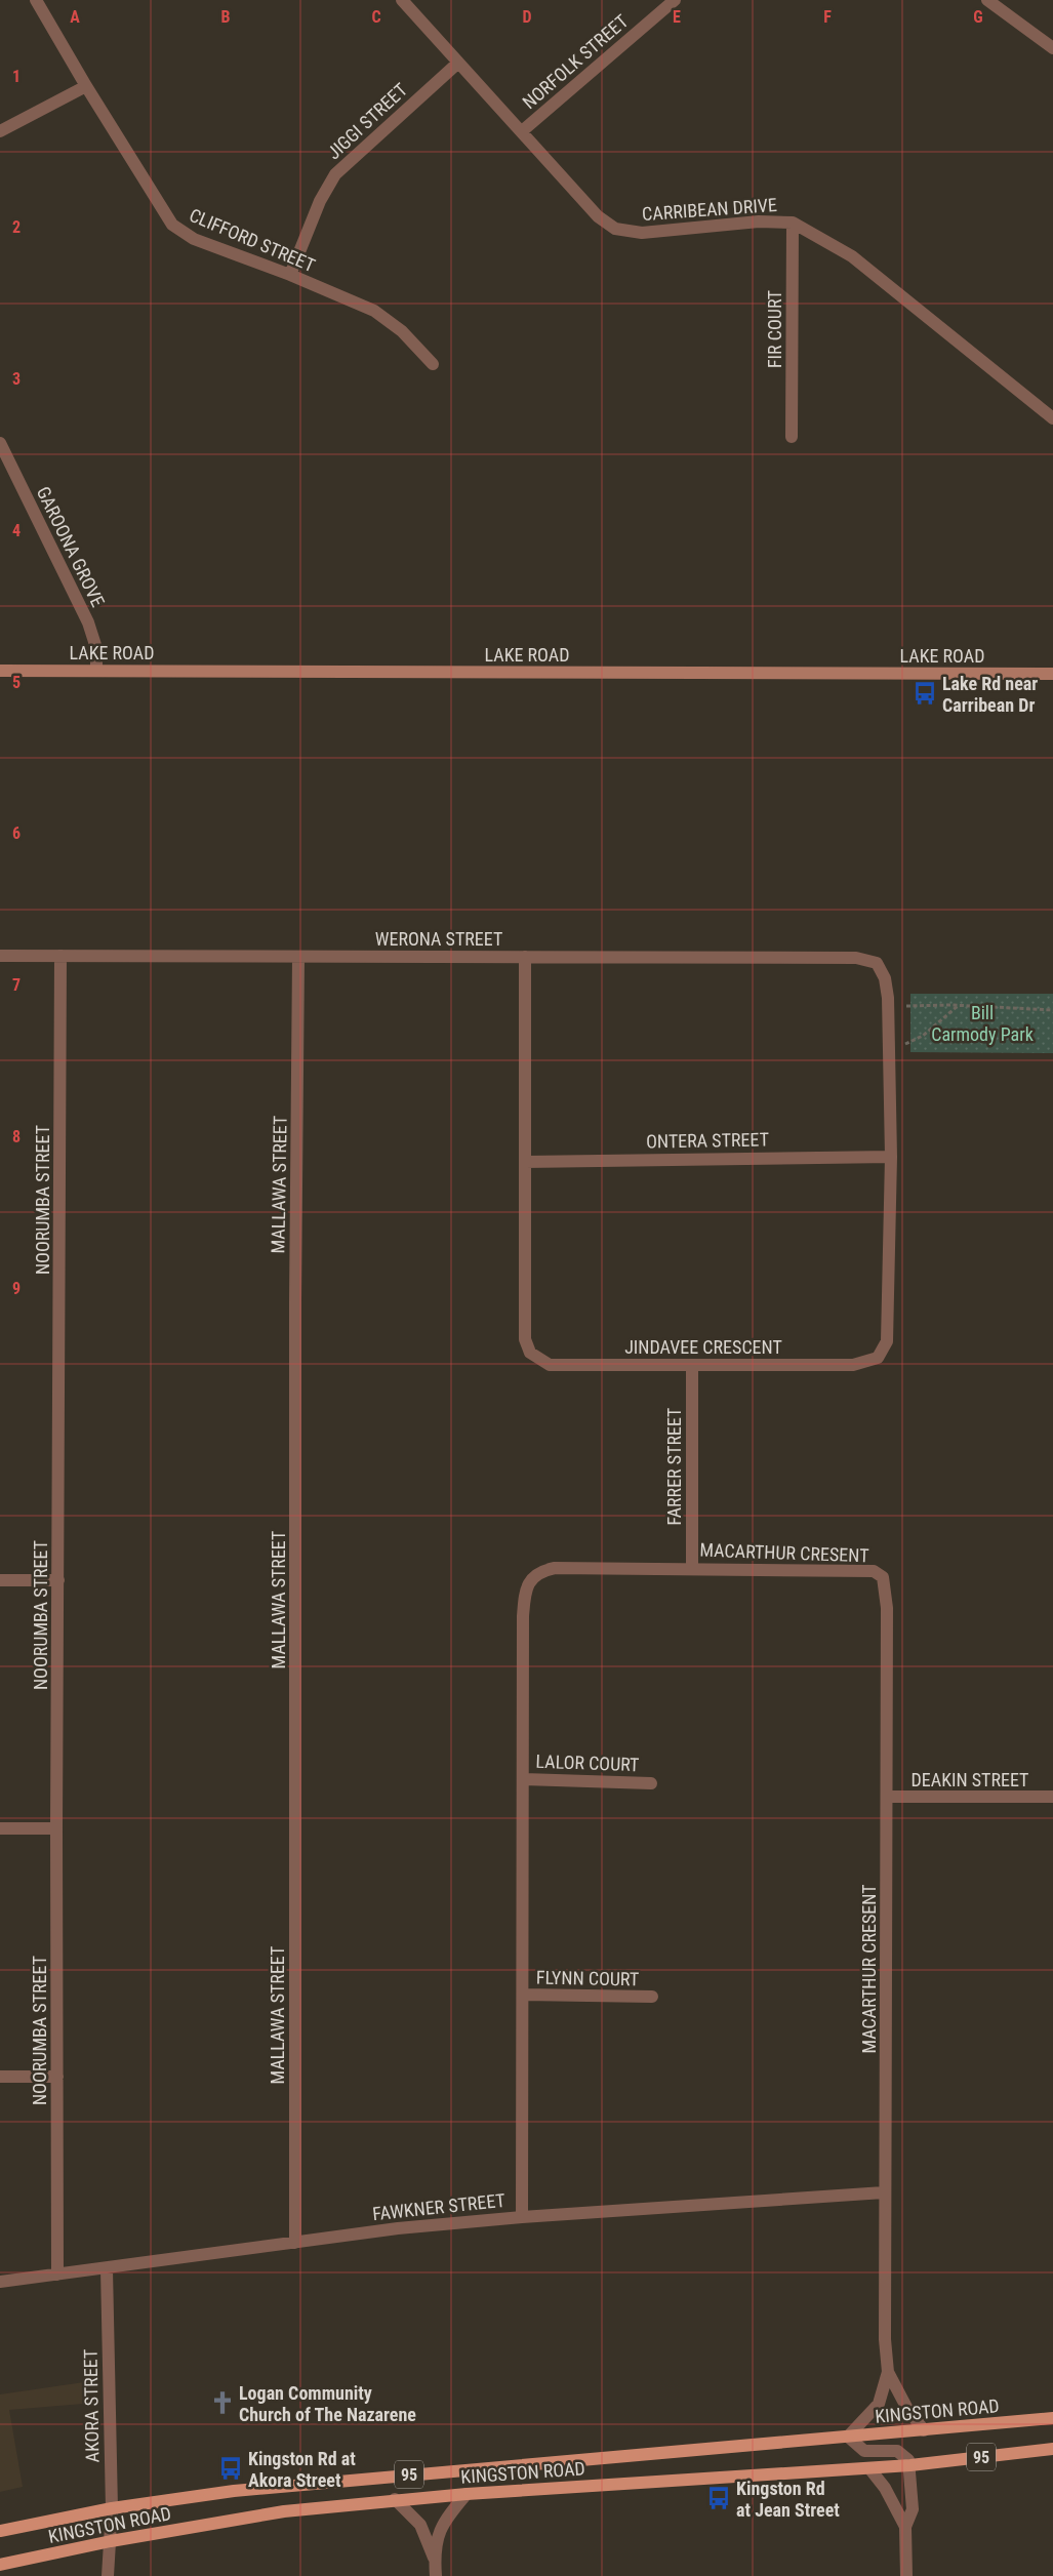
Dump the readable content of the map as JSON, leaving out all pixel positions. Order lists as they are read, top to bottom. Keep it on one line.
{"streets":{"main road":["KINGSTON ROAD","95"],"street":["NORFOLK STREET","JIGGI STREET","CARRIBEAN DRIVE","CLIFFORD STREET","FIR COURT","GAROONA GROVE","LAKE ROAD","WERONA STREET","ONTERA STREET","MALLAWA STREET","NOORUMBA STREET","JINDAVEE CRESCENT","FARRER STREET","MACARTHUR CRESENT","LALOR COURT","DEAKIN STREET","FLYNN COURT","FAWKNER STREET","AKORA STREET"]},"crossings":[["NORFOLK STREET","CARRIBEAN DRIVE"],["JIGGI STREET","CARRIBEAN DRIVE"],["JIGGI STREET","CLIFFORD STREET"],["CARRIBEAN DRIVE","FIR COURT"],["GAROONA GROVE","LAKE ROAD"],["WERONA STREET","MALLAWA STREET"],["WERONA STREET","NOORUMBA STREET"],["WERONA STREET","JINDAVEE CRESCENT"],["ONTERA STREET","JINDAVEE CRESCENT"],["MALLAWA STREET","FAWKNER STREET"],["NOORUMBA STREET","FAWKNER STREET"],["JINDAVEE CRESCENT","FARRER STREET"],["FARRER STREET","MACARTHUR CRESENT"],["MACARTHUR CRESENT","LALOR COURT"],["MACARTHUR CRESENT","DEAKIN STREET"],["MACARTHUR CRESENT","FLYNN COURT"],["MACARTHUR CRESENT","FAWKNER STREET"],["MACARTHUR CRESENT","KINGSTON ROAD"],["FAWKNER STREET","AKORA STREET"],["AKORA STREET","KINGSTON ROAD"]],"parks":["Bill Carmody Park"],"places":{"bus stop":["Lake Rd near Carribean Dr","Kingston Rd at Akora Street","Kingston Rd at Jean Street"],"church":["Logan Community Church of The Nazarene"]},"grid":{"columns":["A","B","C","D","E","F","G"],"rows":["1","2","3","4","5","6","7","8","9"]}}
